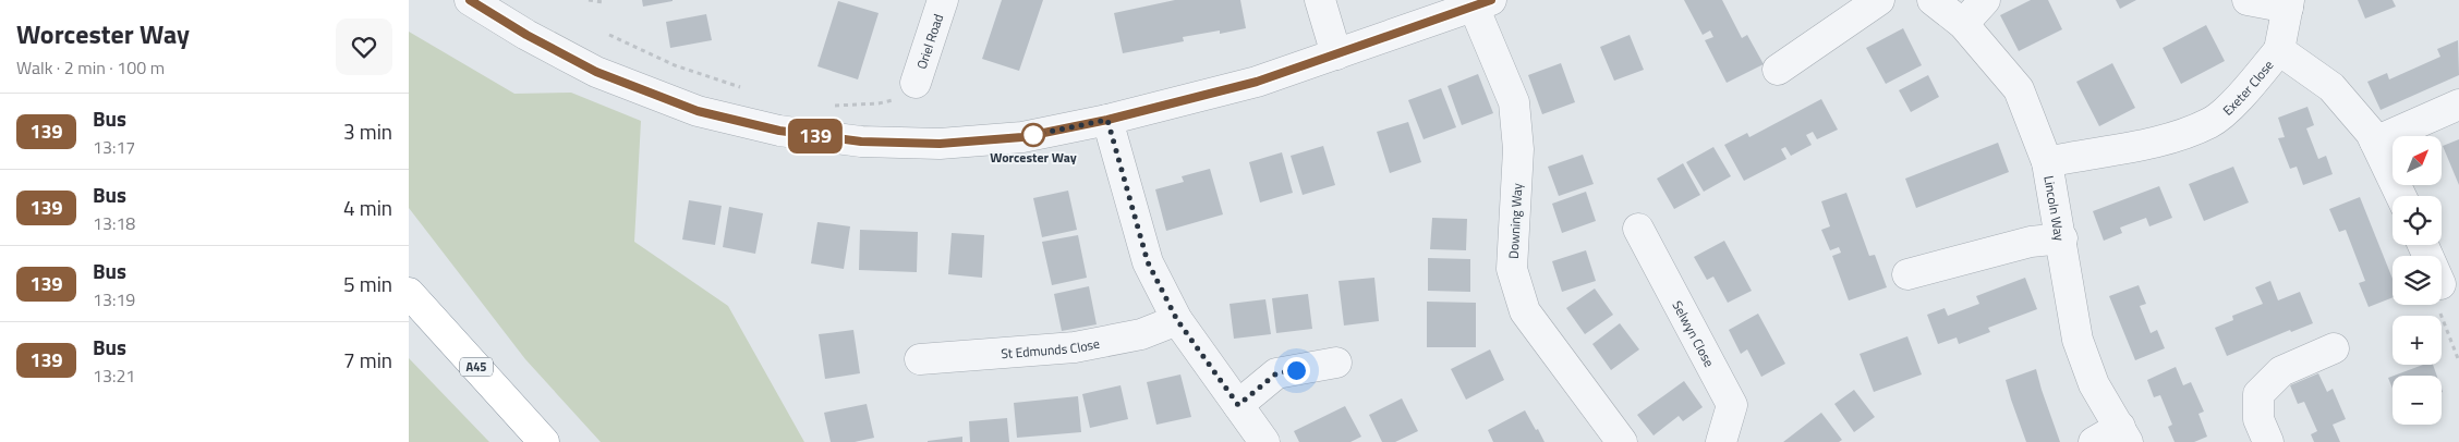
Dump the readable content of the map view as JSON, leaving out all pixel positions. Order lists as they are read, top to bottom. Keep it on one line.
{"streets":{"highway":["A45"],"street":["Oriel Road","Exeter Close","Lincoln Way","Downing Way","Selwyn Close","St Edmunds Close"]},"crossings":[["Exeter Close","Lincoln Way"]],"places":["Worcester Way"],"lines":["bus line 139"],"north":"top right","page":{"heading":["Worcester Way","Walk · 2 min · 100 m"],"on_map":"139","list":[{"mark":"139","name":"Bus","note":"13:17","value":"3 min"},{"mark":"139","name":"Bus","note":"13:18","value":"4 min"},{"mark":"139","name":"Bus","note":"13:19","value":"5 min"},{"mark":"139","name":"Bus","note":"13:21","value":"7 min"}],"map_buttons":["+","−"]}}
